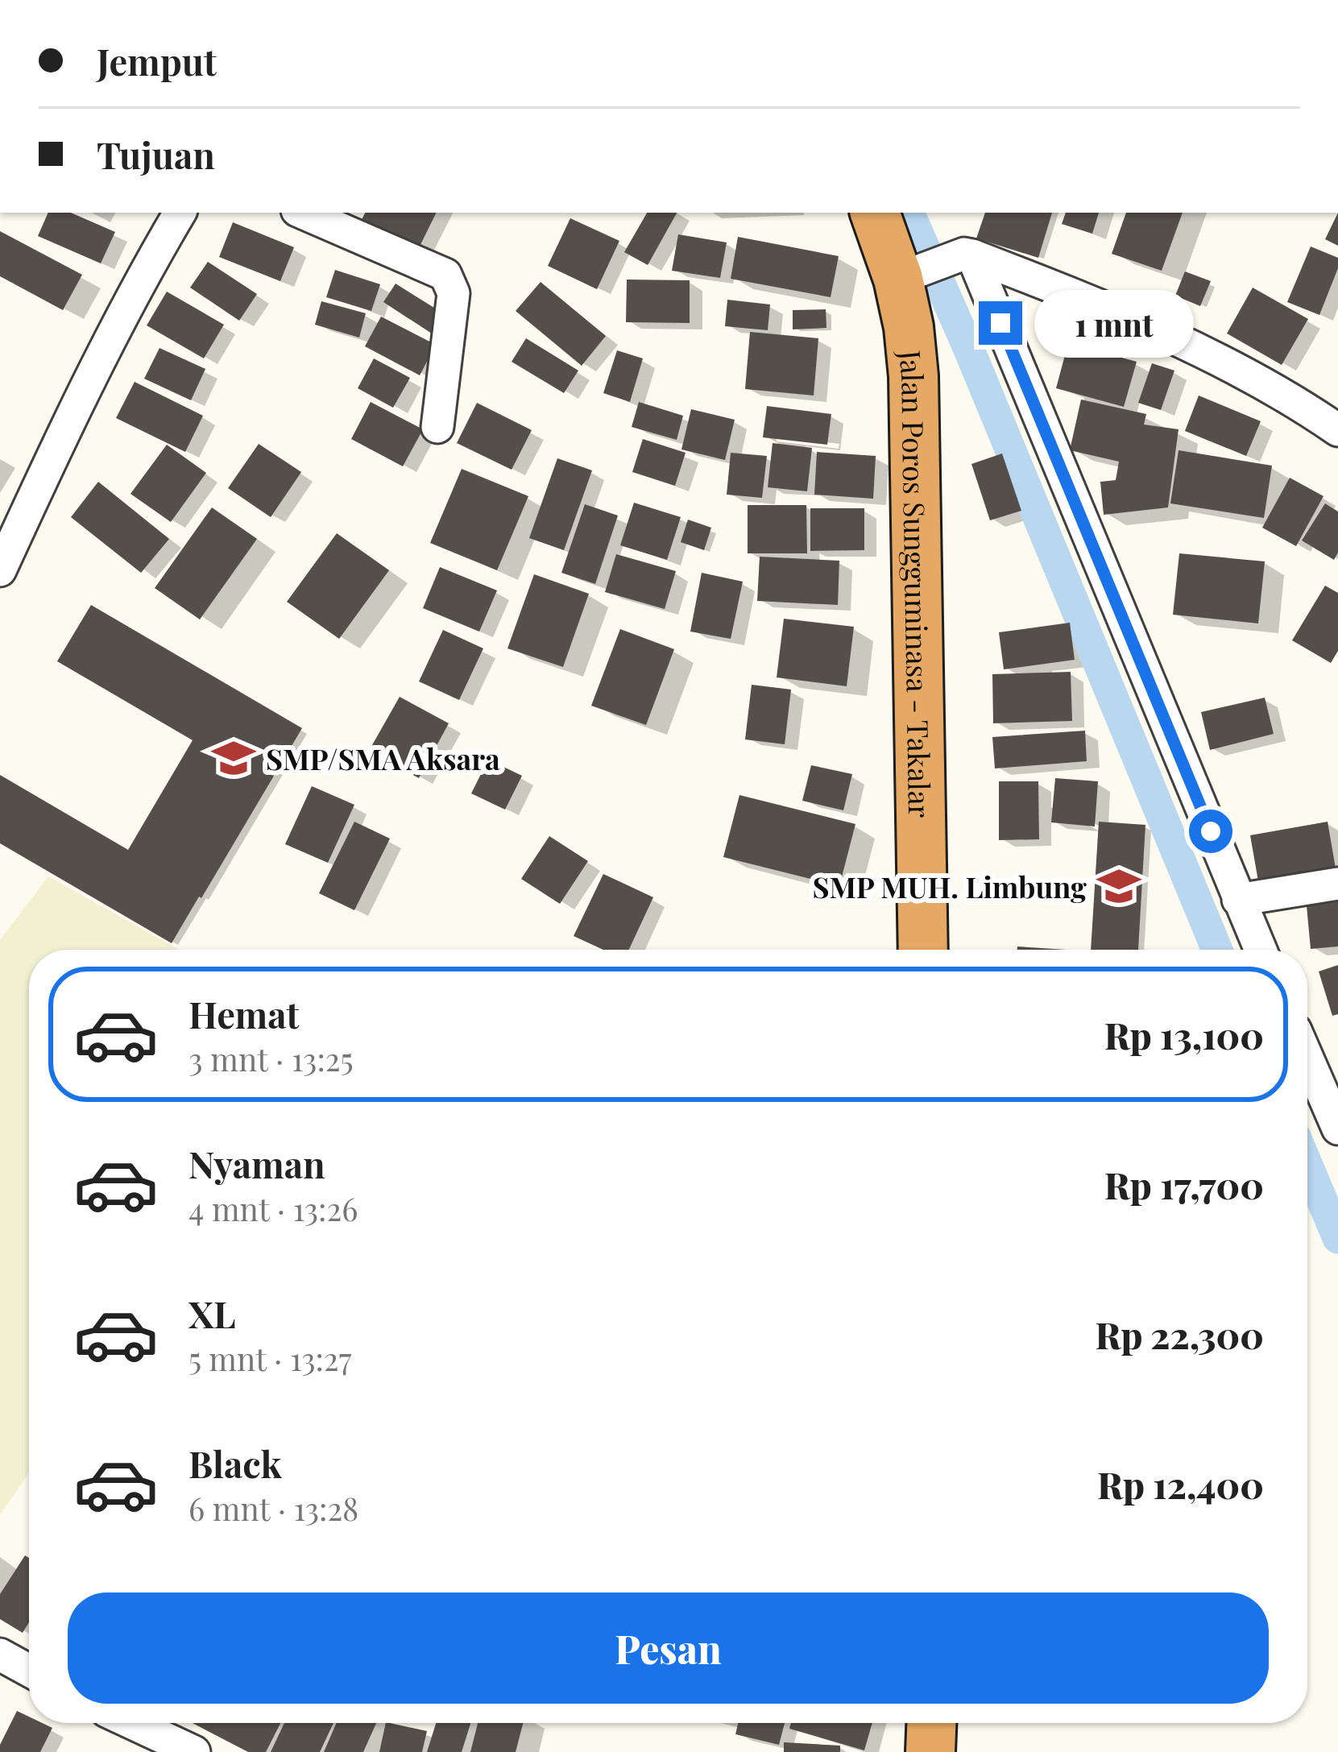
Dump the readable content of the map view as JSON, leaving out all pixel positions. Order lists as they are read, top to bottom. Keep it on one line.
{"streets":{"highway":["Jalan Poros Sungguminasa - Takalar"]},"places":{"school or university":["SMP/SMA Aksara","SMP MUH. Limbung"]},"page":{"banner":["Jemput","Tujuan"],"bubble":"1 mnt","list":[{"name":"Hemat","note":"3 mnt · 13:25","value":"Rp 13,100"},{"name":"Nyaman","note":"4 mnt · 13:26","value":"Rp 17,700"},{"name":"XL","note":"5 mnt · 13:27","value":"Rp 22,300"},{"name":"Black","note":"6 mnt · 13:28","value":"Rp 12,400"}],"buttons":"Pesan"}}
